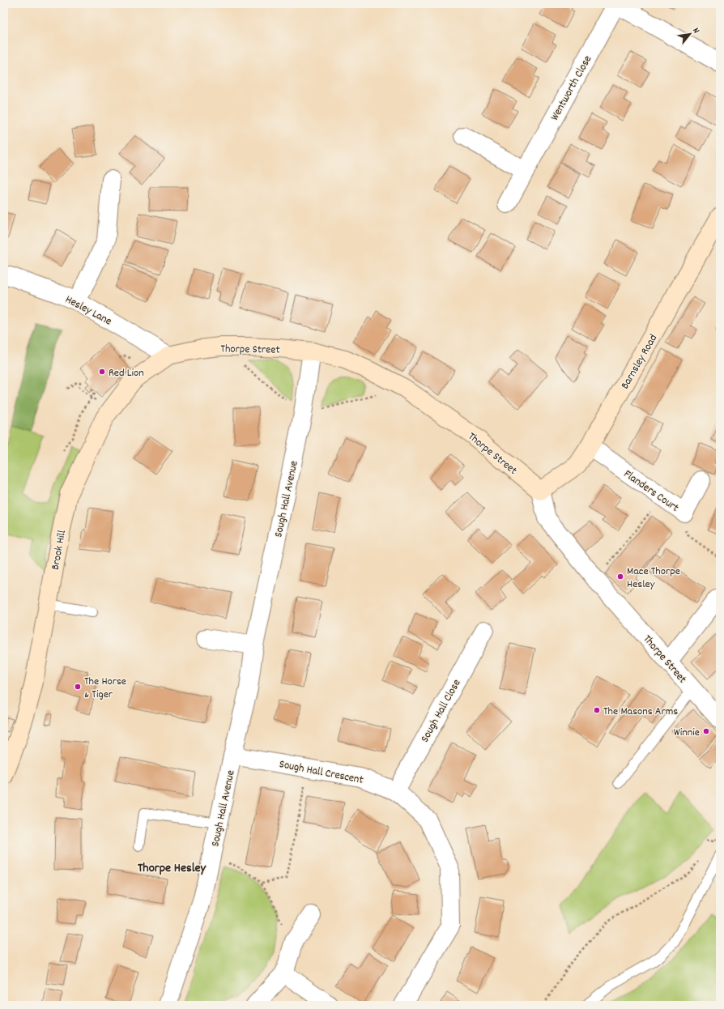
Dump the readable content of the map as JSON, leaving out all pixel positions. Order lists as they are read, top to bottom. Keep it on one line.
{"streets":{"main road":["Thorpe Street","Barnsley Road","Brook Hill"],"street":["Wentworth Close","Hesley Lane","Flanders Court","Sough Hall Avenue","Sough Hall Close","Sough Hall Crescent"]},"crossings":[["Hesley Lane","Thorpe Street"],["Hesley Lane","Brook Hill"],["Thorpe Street","Barnsley Road"],["Thorpe Street","Sough Hall Avenue"],["Thorpe Street","Brook Hill"],["Barnsley Road","Flanders Court"],["Sough Hall Avenue","Sough Hall Crescent"],["Sough Hall Close","Sough Hall Crescent"]],"districts":["Thorpe Hesley"],"places":["Red Lion","Mace Thorpe Hesley","The Horse & Tiger","The Masons Arms","Winnie"],"north":"top right"}
